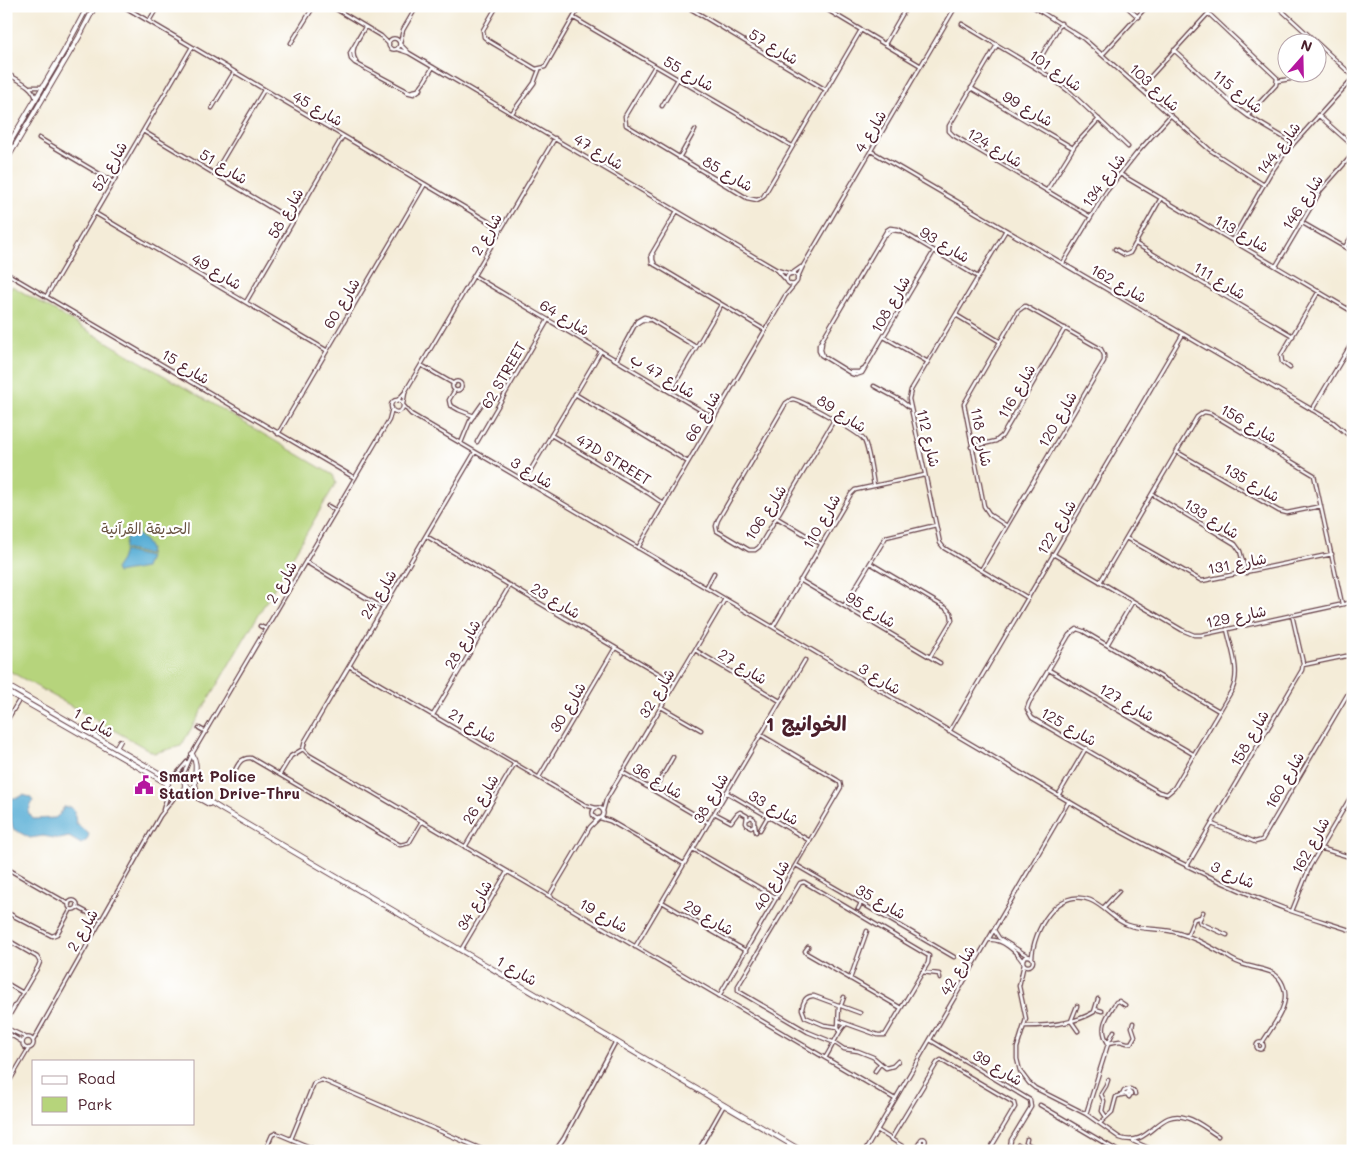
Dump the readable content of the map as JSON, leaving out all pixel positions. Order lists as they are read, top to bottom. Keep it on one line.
{"streets":{"street":["شارع 57","شارع 101","شارع 55","شارع 103","شارع 115","شارع 45","شارع 99","شارع 4","شارع 124","شارع 144","شارع 47","شارع 52","شارع 51","شارع 85","شارع 134","شارع 146","شارع 58","شارع 113","شارع 2","شارع 93","شارع 49","شارع 111","شارع 162","شارع 60","شارع 108","شارع 64","شارع 15","62 STREET","شارع 47 ب","شارع 116","شارع 89","شارع 66","شارع 120","شارع 156","شارع 118","شارع 112","47D STREET","شارع 3","شارع 135","شارع 106","شارع 133","شارع 110","شارع 122","شارع 131","شارع 24","شارع 23","شارع 95","شارع 129","شارع 28","شارع 27","شارع 32","شارع 127","شارع 30","شارع 1","شارع 21","شارع 125","شارع 158","شارع 36","شارع 160","شارع 38","شارع 26","شارع 33","شارع 40","شارع 35","شارع 34","شارع 19","شارع 29","شارع 42","شارع 39"]},"crossings":[["شارع 57","شارع 85"],["شارع 101","شارع 124"],["شارع 55","شارع 85"],["شارع 103","شارع 144"],["شارع 103","شارع 134"],["شارع 115","شارع 144"],["شارع 45","شارع 52"],["شارع 45","شارع 58"],["شارع 45","شارع 2"],["شارع 45","شارع 60"],["شارع 99","شارع 124"],["شارع 4","شارع 47"],["شارع 4","شارع 162"],["شارع 4","شارع 66"],["شارع 124","شارع 134"],["شارع 144","شارع 113"],["شارع 47","شارع 2"],["شارع 47","شارع 66"],["شارع 52","شارع 51"],["شارع 52","شارع 49"],["شارع 52","شارع 15"],["شارع 51","شارع 58"],["شارع 134","شارع 113"],["شارع 134","شارع 162"],["شارع 146","شارع 113"],["شارع 58","شارع 49"],["شارع 2","شارع 64"],["شارع 2","شارع 15"],["شارع 2","شارع 3"],["شارع 2","شارع 1"],["شارع 93","شارع 108"],["شارع 93","شارع 112"],["شارع 49","شارع 60"],["شارع 162","شارع 112"],["شارع 162","شارع 3"],["شارع 162","شارع 122"],["شارع 60","شارع 15"],["شارع 64","62 STREET"],["شارع 64","شارع 47 ب"],["شارع 64","47D STREET"],["شارع 64","شارع 3"],["شارع 47 ب","شارع 66"],["شارع 116","شارع 120"],["شارع 116","شارع 118"],["شارع 89","شارع 106"],["شارع 89","شارع 110"],["شارع 66","47D STREET"],["شارع 66","شارع 3"],["شارع 120","شارع 118"],["شارع 120","شارع 112"],["شارع 156","شارع 135"],["شارع 156","شارع 133"],["شارع 156","شارع 131"],["شارع 156","شارع 129"],["شارع 112","شارع 110"],["شارع 112","شارع 122"],["شارع 3","شارع 110"],["شارع 3","شارع 122"],["شارع 3","شارع 24"],["شارع 3","شارع 32"],["شارع 3","شارع 158"],["شارع 3","شارع 42"],["شارع 133","شارع 131"],["شارع 110","شارع 95"],["شارع 122","شارع 129"],["شارع 24","شارع 23"],["شارع 24","شارع 21"],["شارع 24","شارع 19"],["شارع 23","شارع 28"],["شارع 23","شارع 32"],["شارع 23","شارع 30"],["شارع 129","شارع 125"],["شارع 28","شارع 21"],["شارع 27","شارع 32"],["شارع 27","شارع 38"],["شارع 32","شارع 21"],["شارع 32","شارع 36"],["شارع 127","شارع 125"],["شارع 30","شارع 21"],["شارع 1","شارع 34"],["شارع 21","شارع 26"],["شارع 158","شارع 160"],["شارع 36","شارع 38"],["شارع 38","شارع 33"],["شارع 38","شارع 40"],["شارع 38","شارع 19"],["شارع 38","شارع 29"],["شارع 26","شارع 19"],["شارع 33","شارع 40"],["شارع 40","شارع 35"],["شارع 40","شارع 19"],["شارع 40","شارع 29"],["شارع 34","شارع 19"],["شارع 19","شارع 42"],["شارع 42","شارع 39"]],"districts":["الخوانيج 1"],"parks":["الحديقة القرآنية"],"places":{"public building":["Smart Police Station Drive-Thru"]},"legend":["Road","Park"],"north":"top"}
